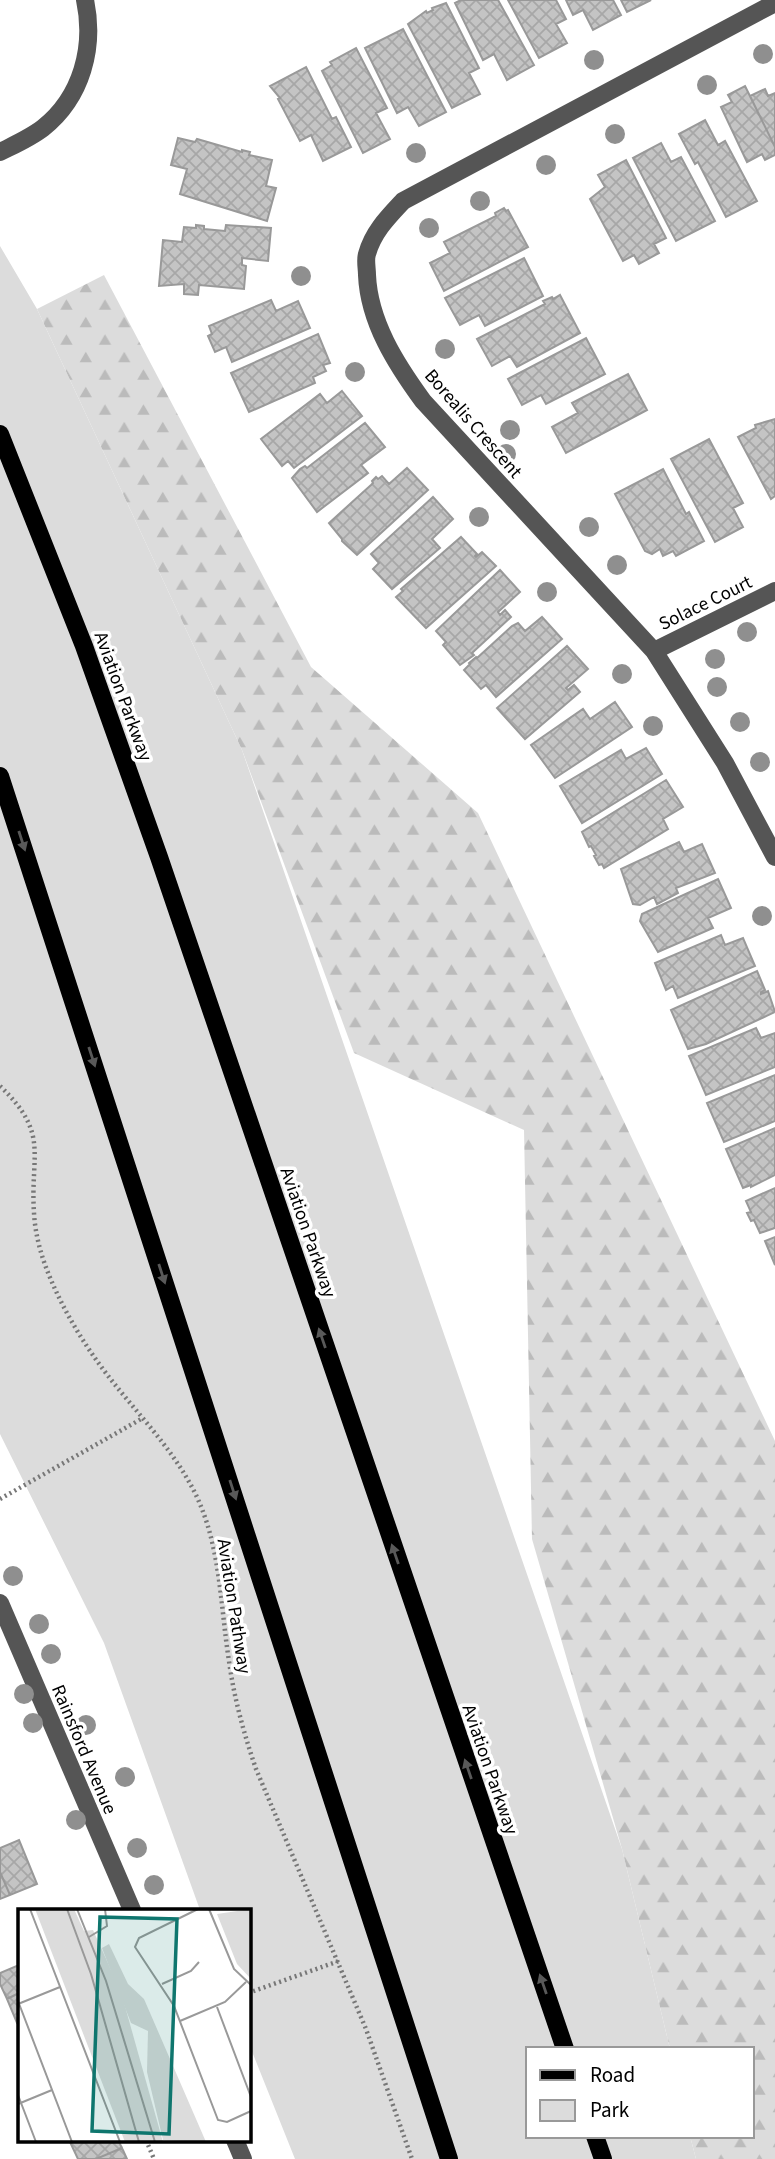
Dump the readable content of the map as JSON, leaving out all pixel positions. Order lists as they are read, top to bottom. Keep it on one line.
{"streets":{"main road":["Aviation Parkway"],"street":["Borealis Crescent","Solace Court","Rainsford Avenue"],"path":["Aviation Pathway"]},"crossings":[["Borealis Crescent","Solace Court"]],"legend":["Road","Park"]}
